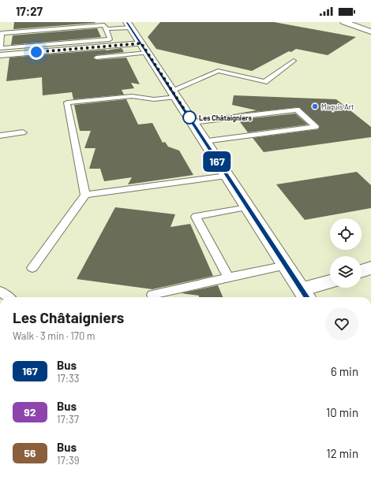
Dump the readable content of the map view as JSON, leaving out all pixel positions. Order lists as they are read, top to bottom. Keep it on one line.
{"places":["Maquis Art","Les Châtaigniers"],"lines":["bus line 167"],"page":{"status":"17:27","on_map":"167","heading":["Les Châtaigniers","Walk · 3 min · 170 m"],"list":[{"mark":"167","name":"Bus","note":"17:33","value":"6 min"},{"mark":"92","name":"Bus","note":"17:37","value":"10 min"},{"mark":"56","name":"Bus","note":"17:39","value":"12 min"}]}}
